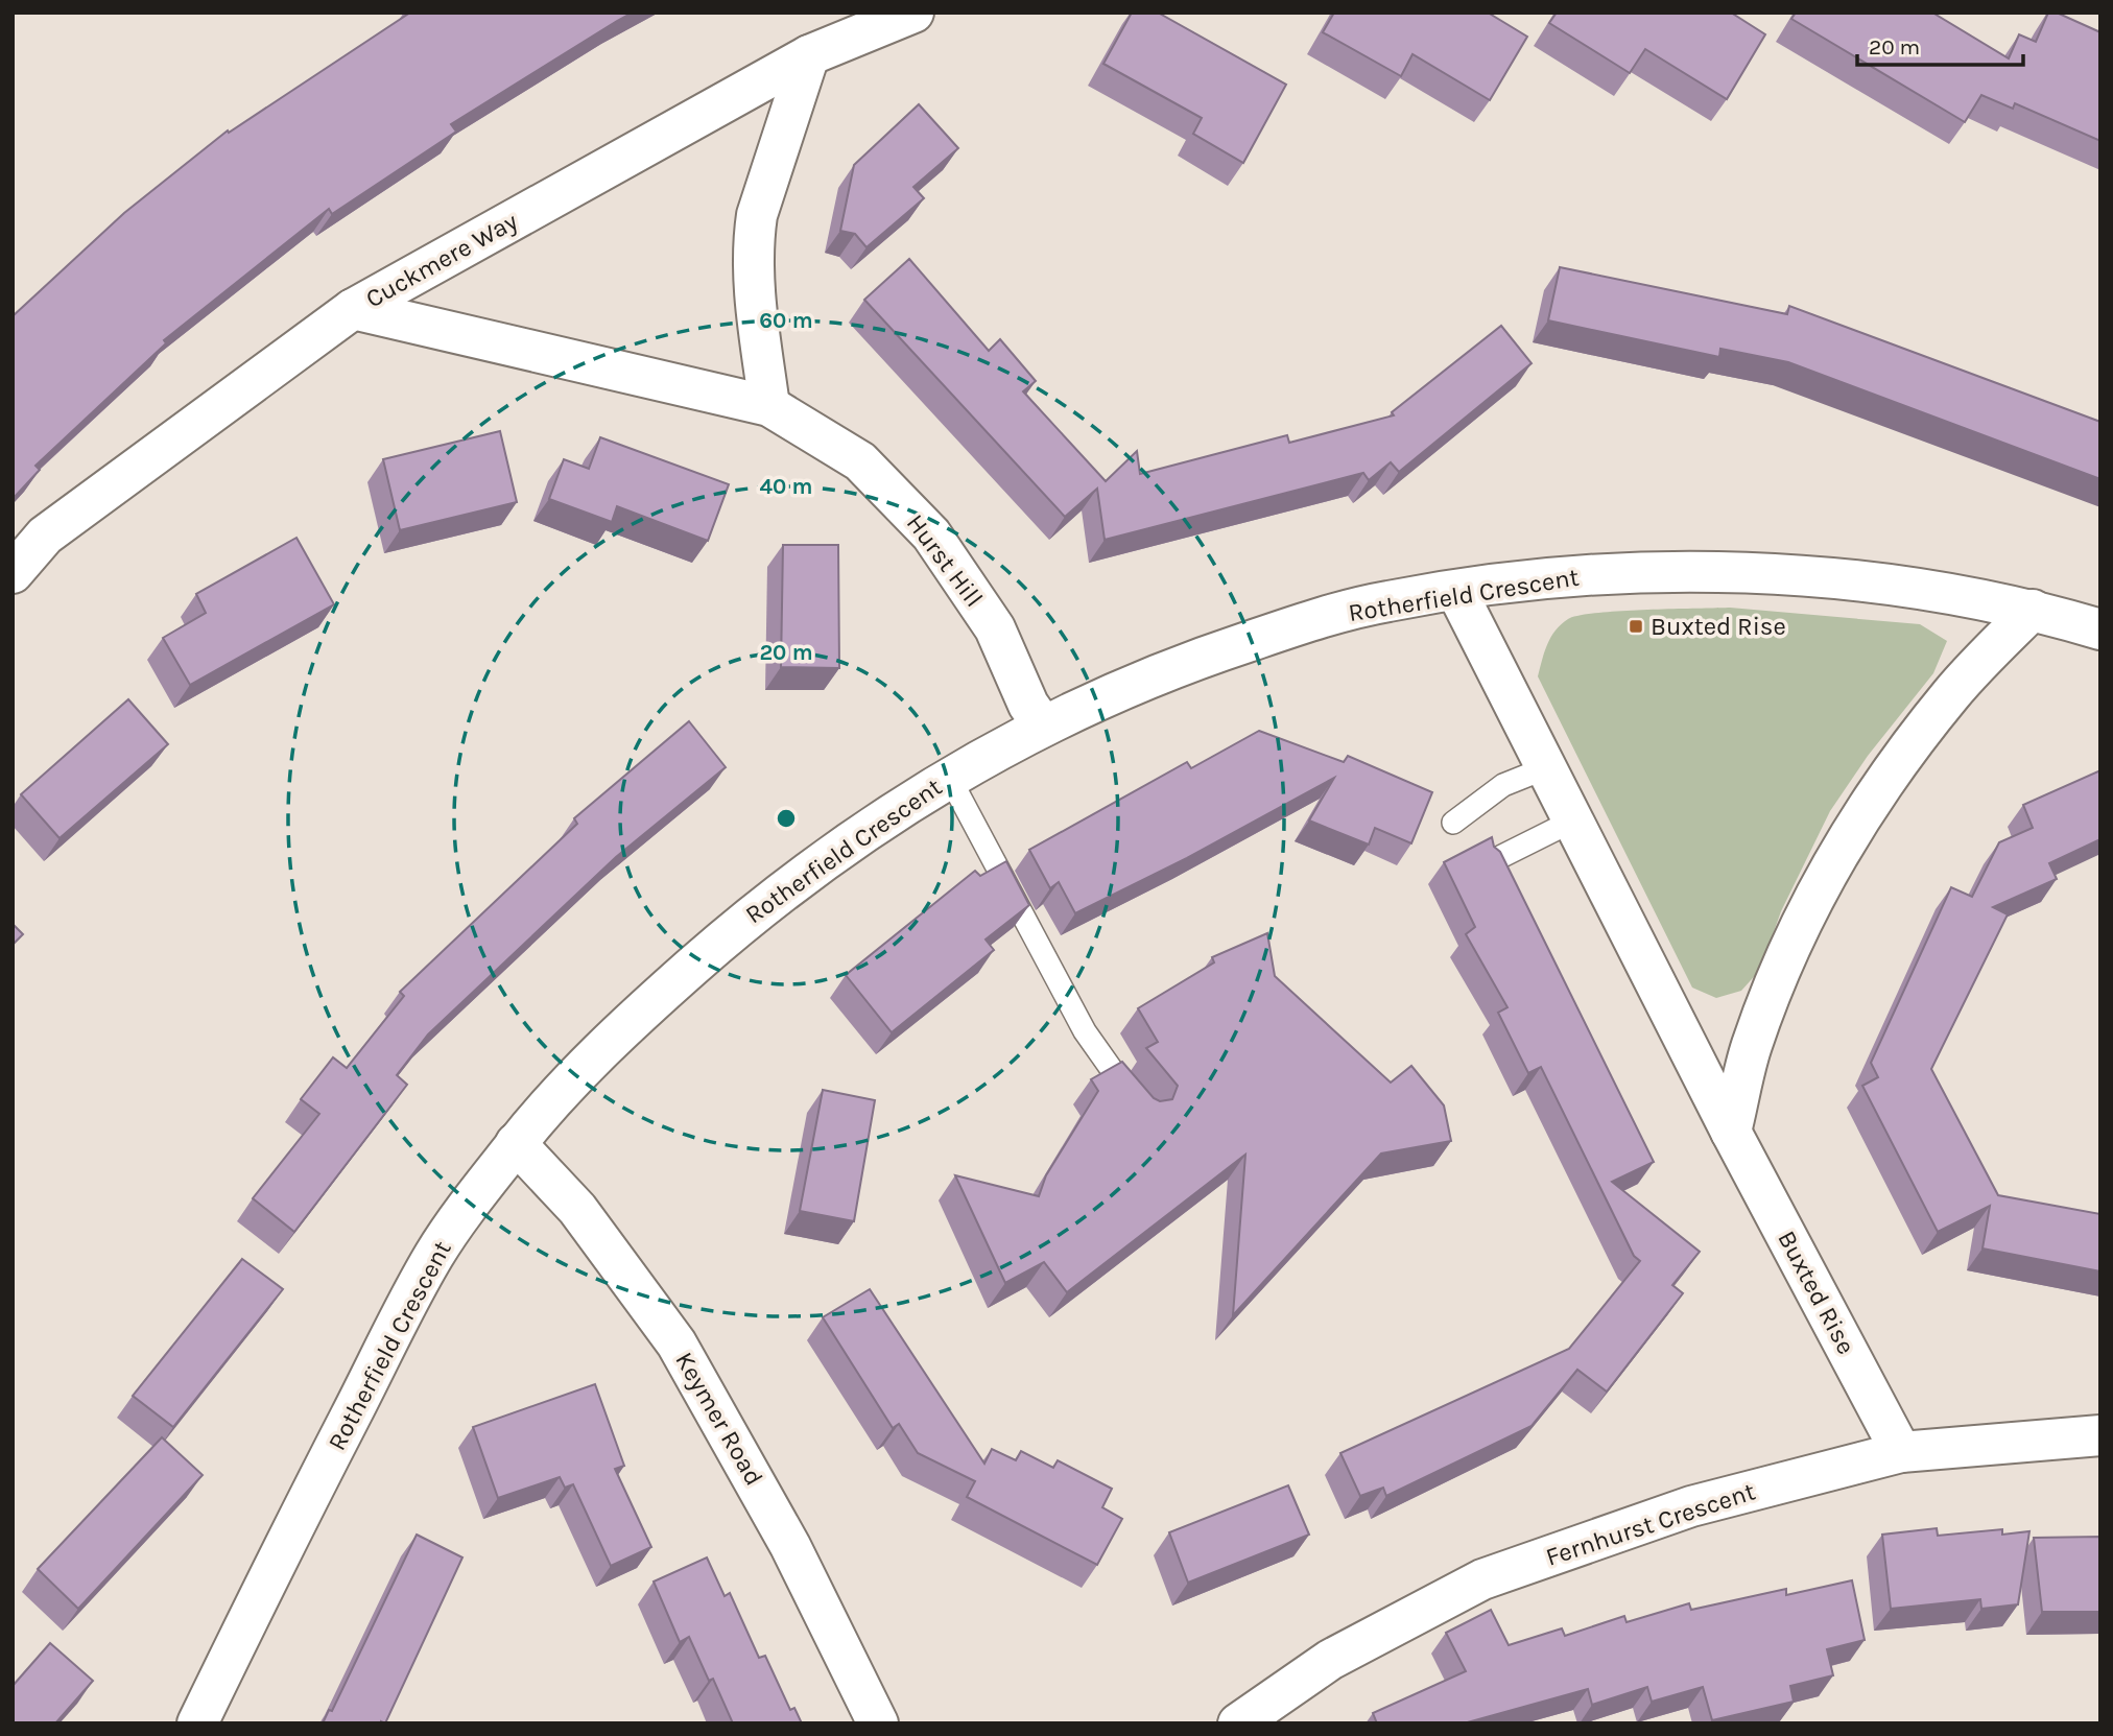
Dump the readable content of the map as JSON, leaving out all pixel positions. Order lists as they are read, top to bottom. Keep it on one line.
{"streets":{"street":["Cuckmere Way","Hurst Hill","Rotherfield Crescent","Buxted Rise","Keymer Road","Fernhurst Crescent"]},"crossings":[["Cuckmere Way","Hurst Hill"],["Hurst Hill","Rotherfield Crescent"],["Rotherfield Crescent","Buxted Rise"],["Rotherfield Crescent","Keymer Road"],["Buxted Rise","Fernhurst Crescent"]],"places":{"transit":["Buxted Rise"]},"scale_bar":"20 m","rings":["60 m","40 m","20 m"]}
